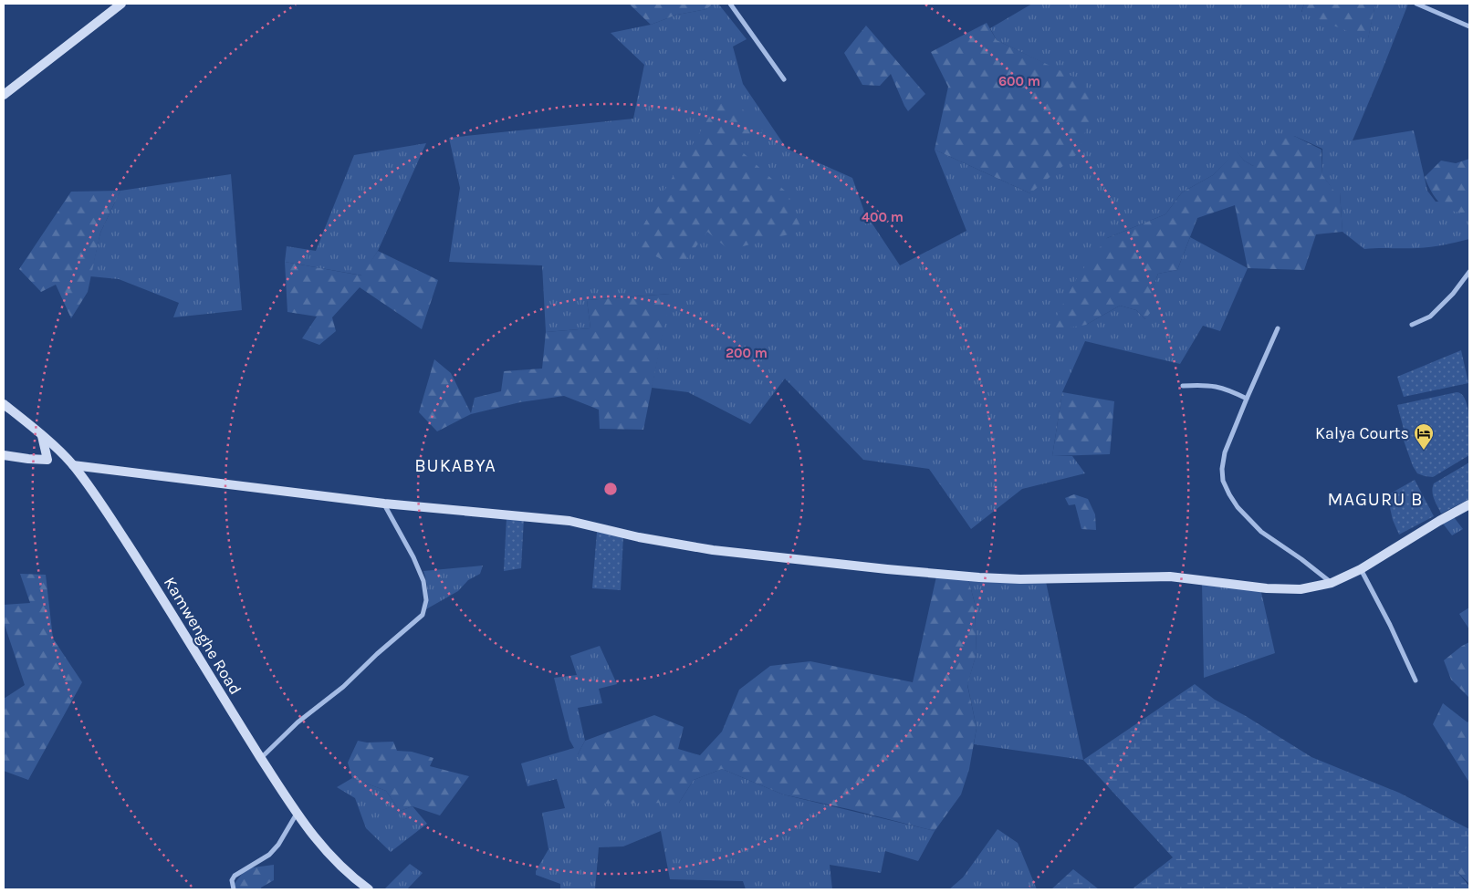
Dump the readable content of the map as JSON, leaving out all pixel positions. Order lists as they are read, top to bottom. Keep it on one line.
{"streets":{"street":["Kamwenghe Road"]},"districts":["BUKABYA","MAGURU B"],"places":{"hotel":["Kalya Courts"]},"rings":["600 m","400 m","200 m"]}
